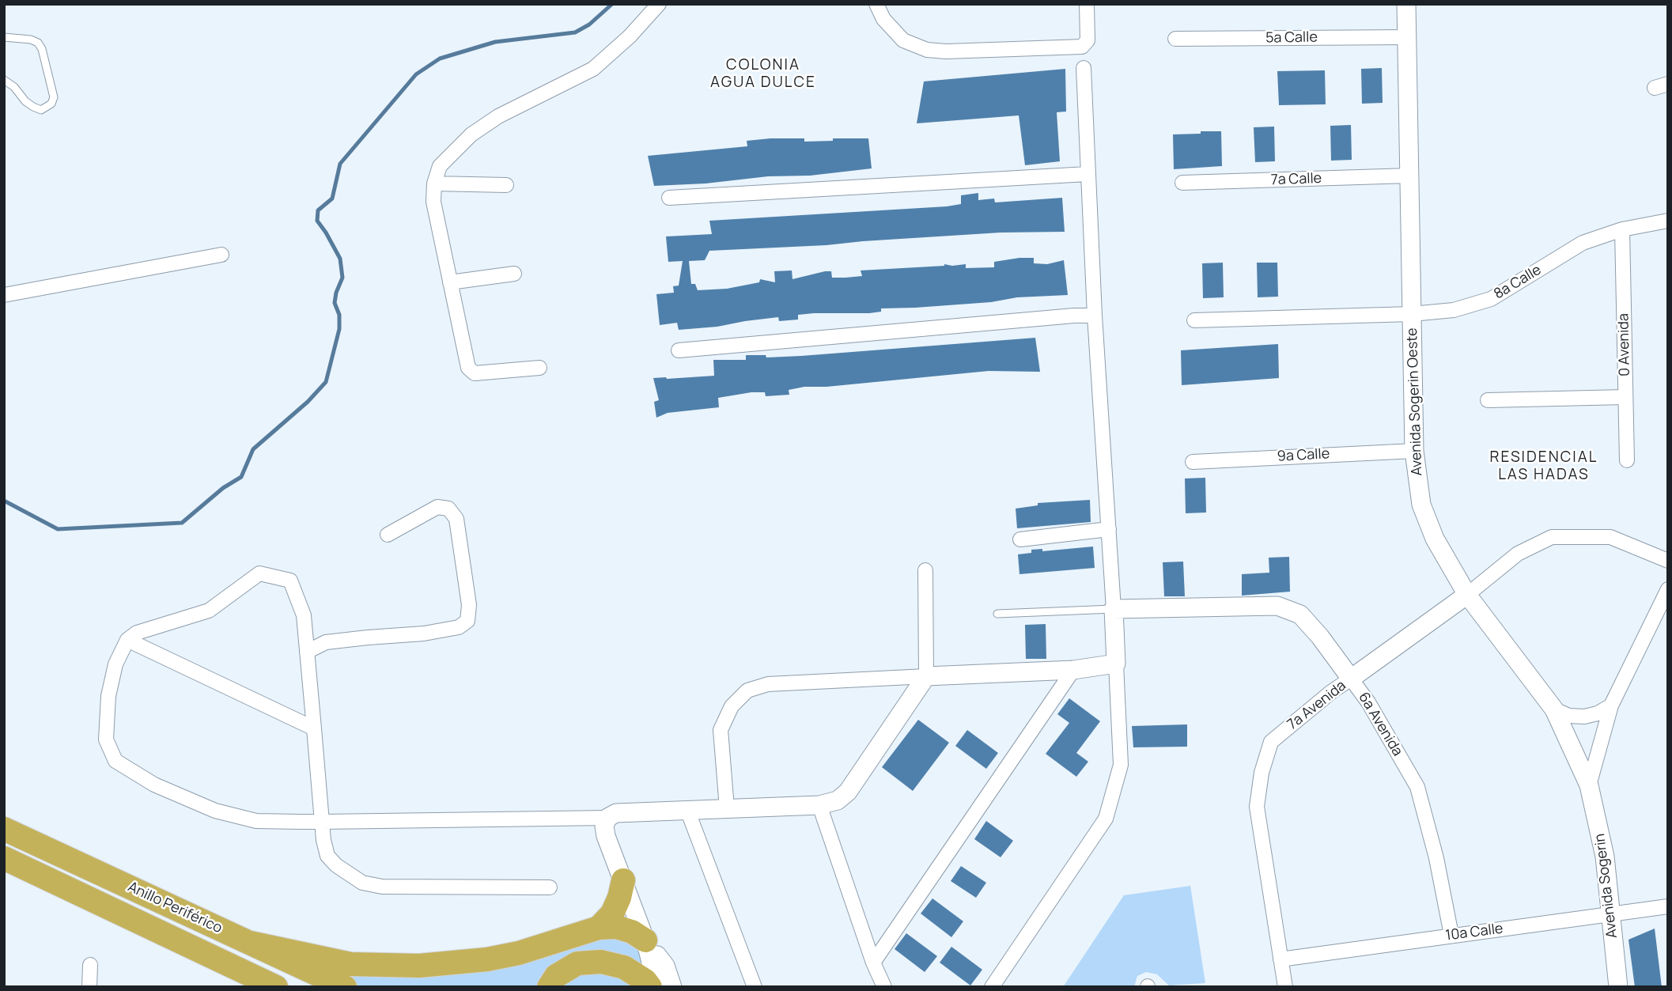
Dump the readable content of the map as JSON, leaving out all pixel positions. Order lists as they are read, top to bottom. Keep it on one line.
{"streets":{"highway":["Anillo Periférico"],"street":["5a Calle","7a Calle","8a Calle","0 Avenida","Avenida Sogerin Oeste","9a Calle","7a Avenida","6a Avenida","Avenida Sogerin","10a Calle"]},"crossings":[["5a Calle","Avenida Sogerin Oeste"],["7a Calle","Avenida Sogerin Oeste"],["8a Calle","0 Avenida"],["8a Calle","Avenida Sogerin Oeste"],["Avenida Sogerin Oeste","9a Calle"],["Avenida Sogerin Oeste","7a Avenida"],["Avenida Sogerin Oeste","Avenida Sogerin"],["7a Avenida","6a Avenida"],["7a Avenida","10a Calle"],["6a Avenida","10a Calle"],["Avenida Sogerin","10a Calle"]],"districts":["COLONIA AGUA DULCE","RESIDENCIAL LAS HADAS"]}
